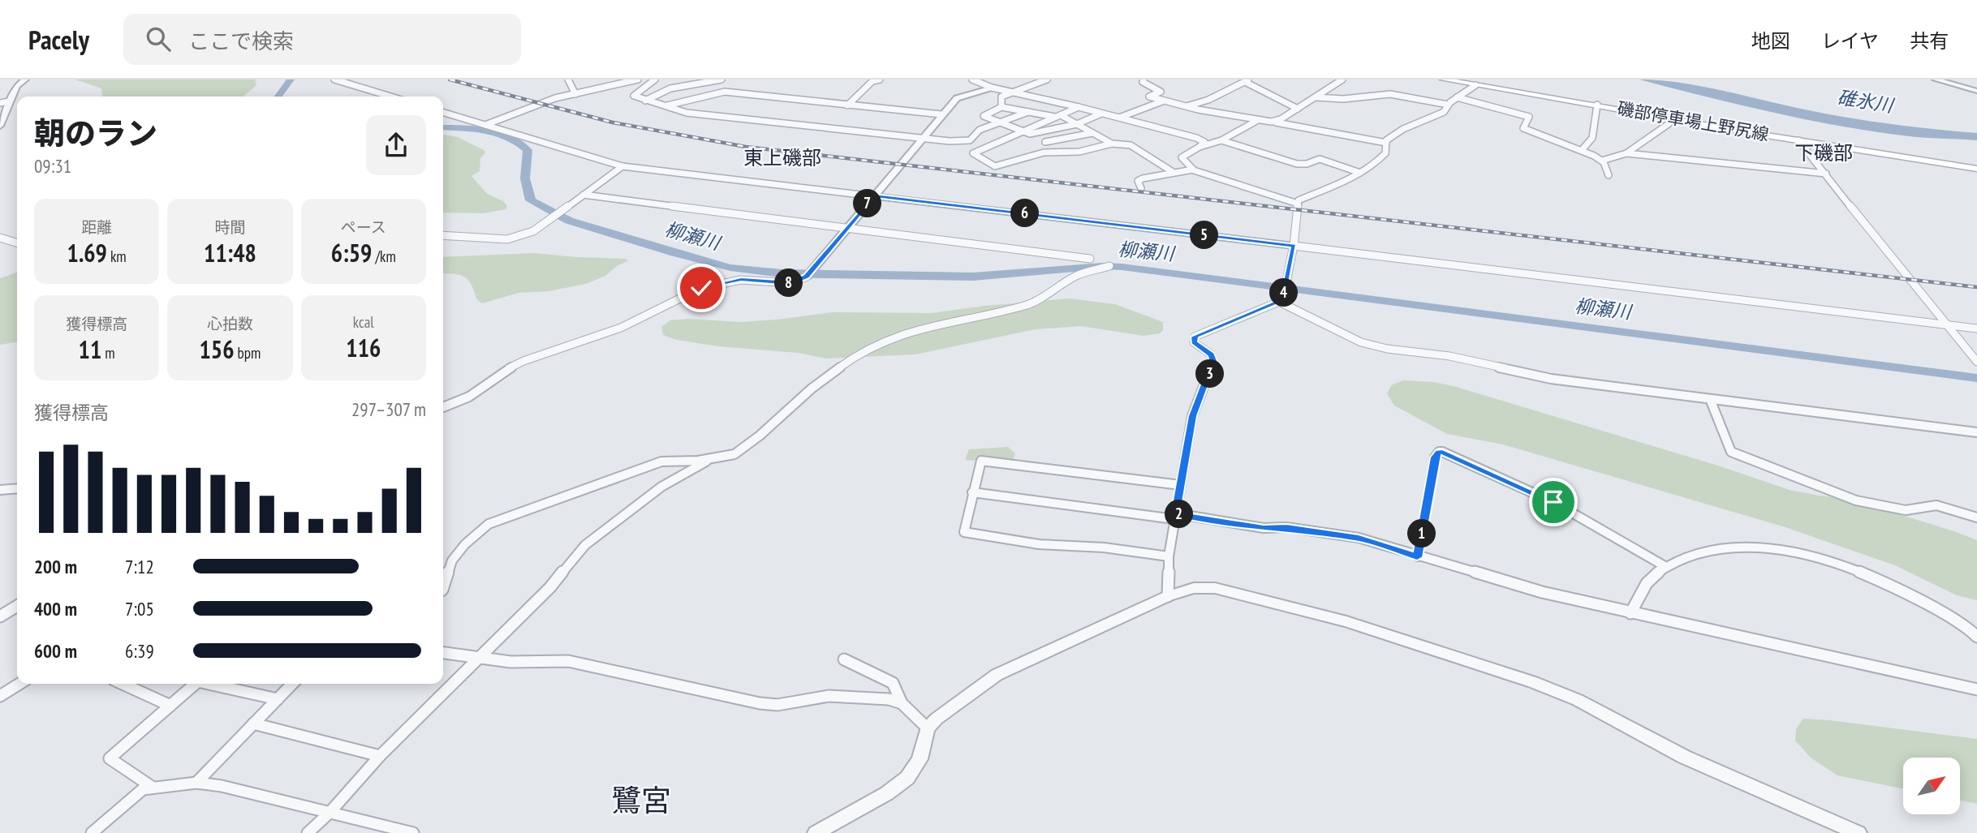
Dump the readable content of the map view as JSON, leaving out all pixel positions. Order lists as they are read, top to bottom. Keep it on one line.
{"streets":{"main road":["磯部停車場上野尻線"]},"districts":["下磯部","東上磯部","鷺宮"],"water":["碓氷川","柳瀬川"],"north":"top right","page":{"header":"Pacely","search":"ここで検索","nav":["地図","レイヤ","共有"],"heading":["朝のラン","09:31"],"pins":["7","6","5","8","4","3","2","1"],"stats":[["距離","1.69 km"],["時間","11:48"],["ペース","6:59 /km"],["獲得標高","11 m"],["心拍数","156 bpm"],["kcal","116"]],"chart":["獲得標高","297–307 m"],"list":[{"name":"200 m","note":"7:12"},{"name":"400 m","note":"7:05"},{"name":"600 m","note":"6:39"}]}}
